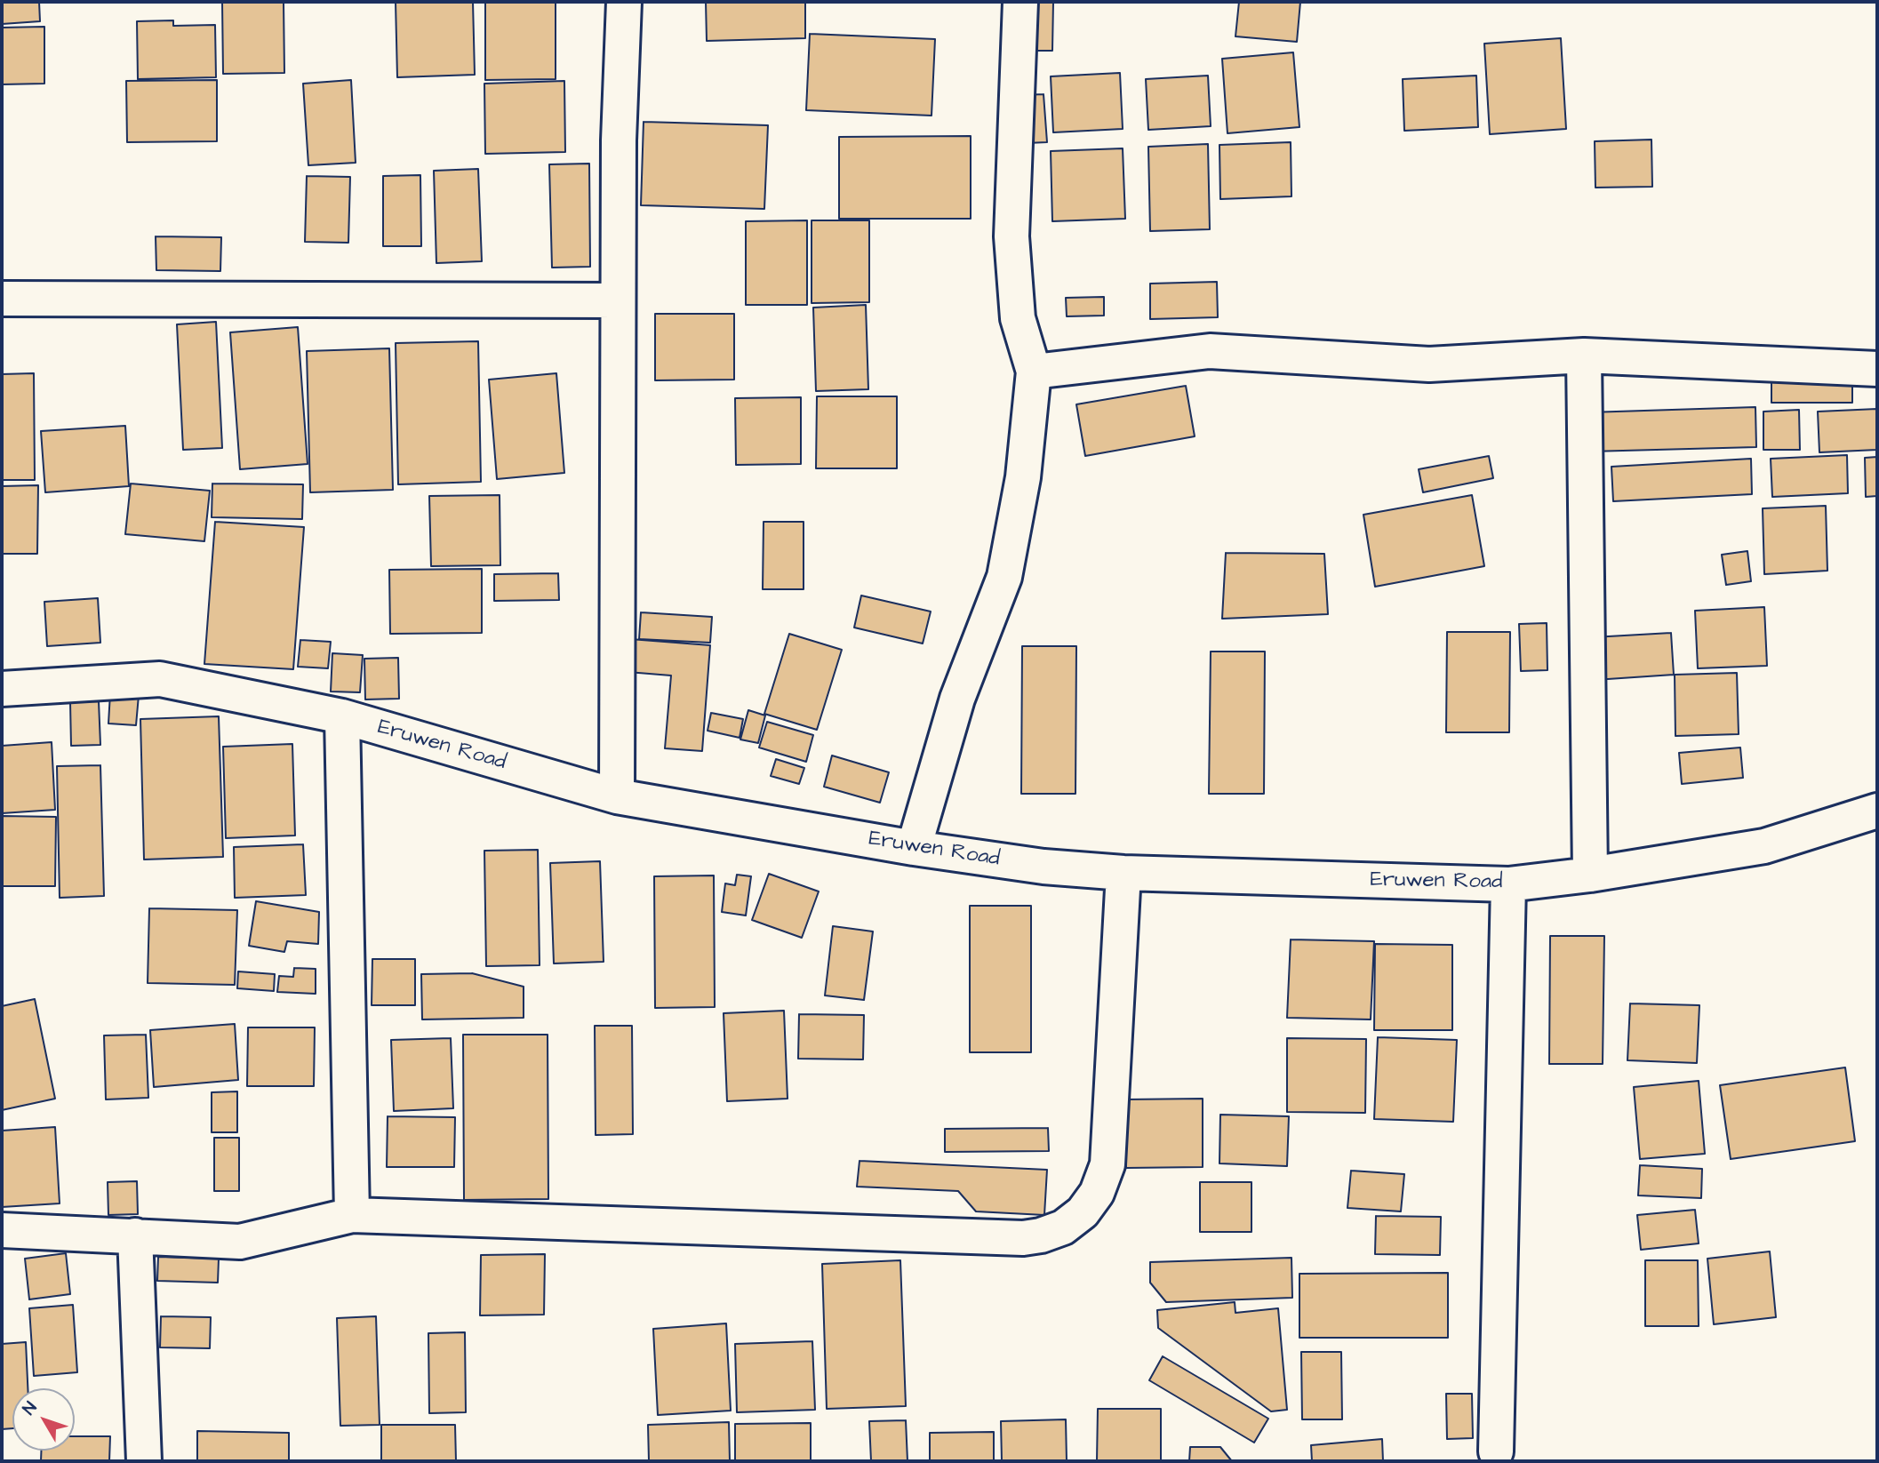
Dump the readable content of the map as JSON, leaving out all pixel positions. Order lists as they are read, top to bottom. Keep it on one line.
{"streets":{"street":["Eruwen Road"]},"north":"top left"}
